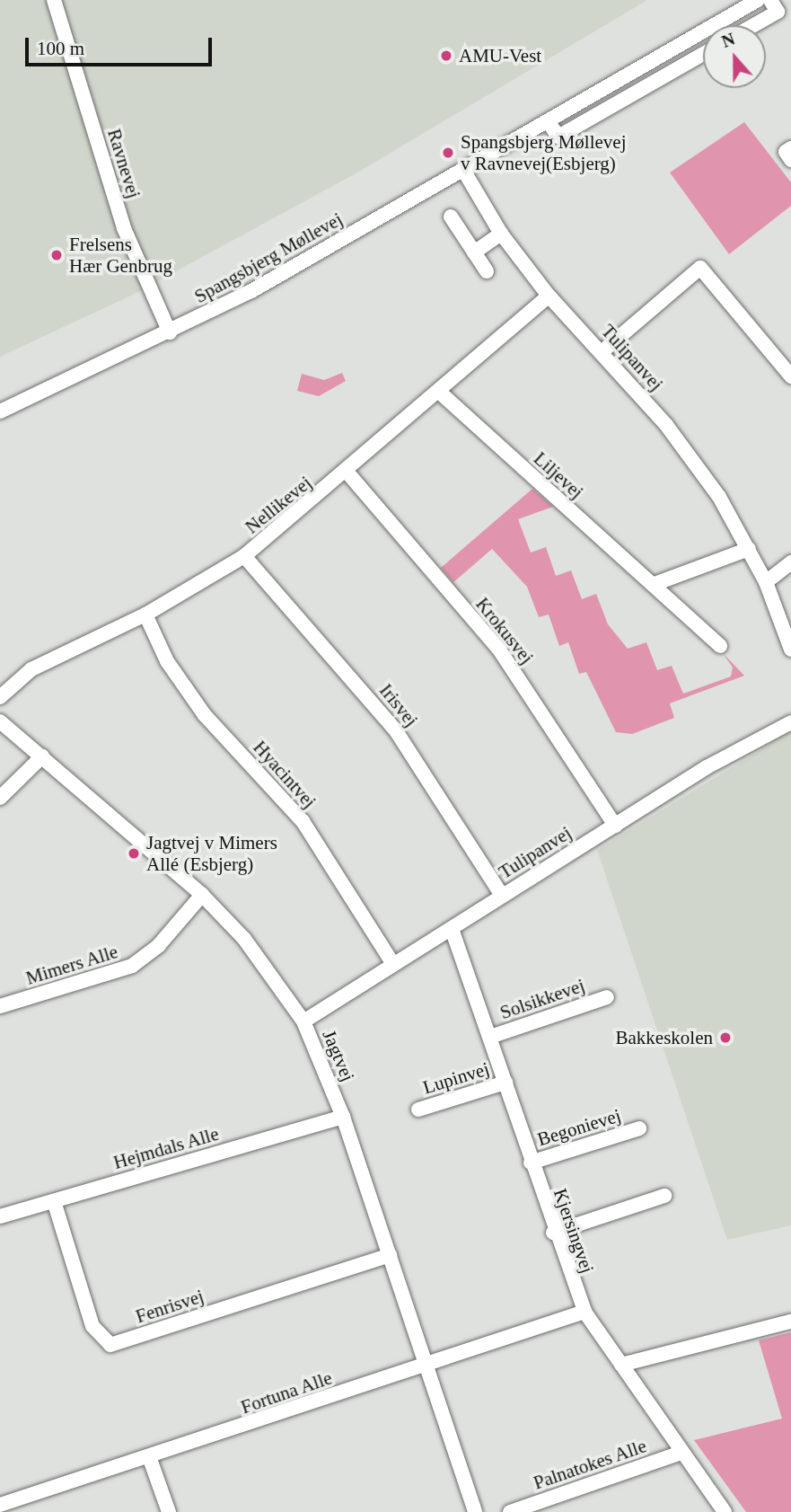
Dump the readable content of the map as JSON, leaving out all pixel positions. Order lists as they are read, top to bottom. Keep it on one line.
{"streets":{"street":["Ravnevej","Spangsbjerg Møllevej","Tulipanvej","Liljevej","Nellikevej","Krokusvej","Irisvej","Hyacintvej","Mimers Alle","Solsikkevej","Jagtvej","Lupinvej","Begonievej","Hejmdals Alle","Kjersingvej","Fenrisvej","Fortuna Alle","Palnatokes Alle"]},"crossings":[["Ravnevej","Spangsbjerg Møllevej"],["Spangsbjerg Møllevej","Tulipanvej"],["Tulipanvej","Nellikevej"],["Tulipanvej","Krokusvej"],["Tulipanvej","Irisvej"],["Tulipanvej","Hyacintvej"],["Tulipanvej","Jagtvej"],["Tulipanvej","Kjersingvej"],["Liljevej","Nellikevej"],["Nellikevej","Krokusvej"],["Nellikevej","Irisvej"],["Nellikevej","Hyacintvej"],["Mimers Alle","Jagtvej"],["Solsikkevej","Kjersingvej"],["Jagtvej","Hejmdals Alle"],["Jagtvej","Fenrisvej"],["Jagtvej","Fortuna Alle"],["Lupinvej","Kjersingvej"],["Begonievej","Kjersingvej"],["Hejmdals Alle","Fenrisvej"],["Kjersingvej","Fortuna Alle"],["Kjersingvej","Palnatokes Alle"]],"places":["AMU-Vest","Spangsbjerg Møllevej v Ravnevej(Esbjerg)","Frelsens Hær Genbrug","Jagtvej v Mimers Allé (Esbjerg)","Bakkeskolen"],"scale_bar":"100 m","north":"top"}
